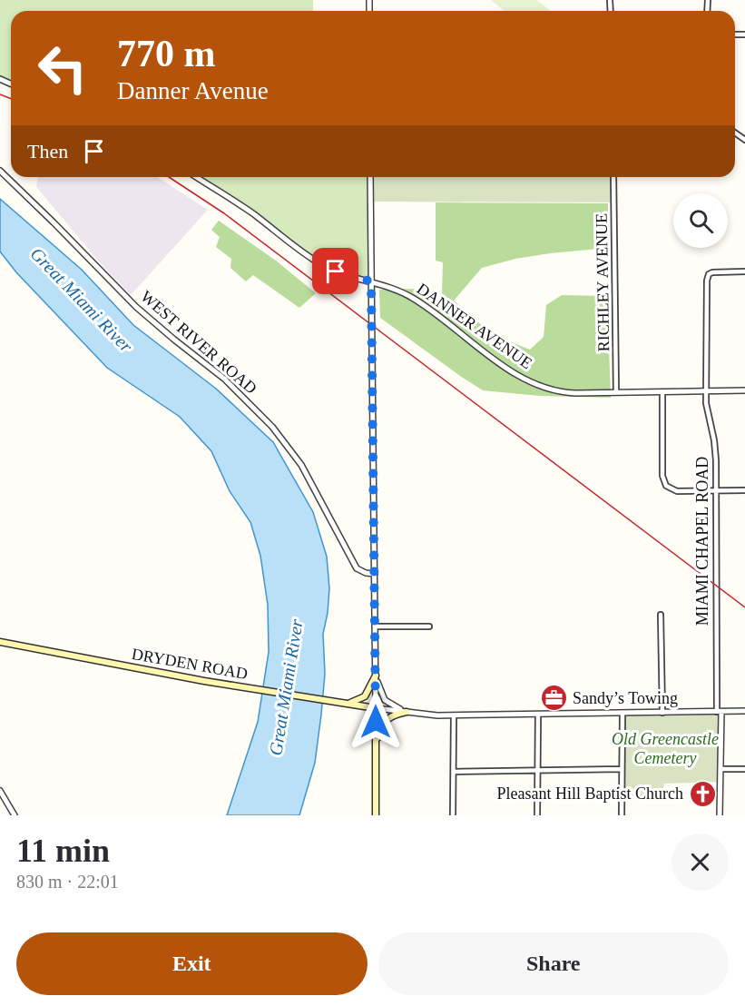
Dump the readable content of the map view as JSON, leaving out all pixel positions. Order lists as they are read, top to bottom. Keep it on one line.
{"streets":{"main road":["DRYDEN ROAD"],"street":["RICHLEY AVENUE","DANNER AVENUE","WEST RIVER ROAD","MIAMI CHAPEL ROAD"]},"crossings":[["RICHLEY AVENUE","DANNER AVENUE"],["DANNER AVENUE","MIAMI CHAPEL ROAD"]],"water":["Great Miami River"],"parks":["Old Greencastle Cemetery"],"places":{"office":["Sandy’s Towing"],"church":["Pleasant Hill Baptist Church"]},"page":{"turn":["770 m","Danner Avenue"],"then":"Then","heading":["11 min","830 m · 22:01"],"buttons":["Exit","Share"]}}
